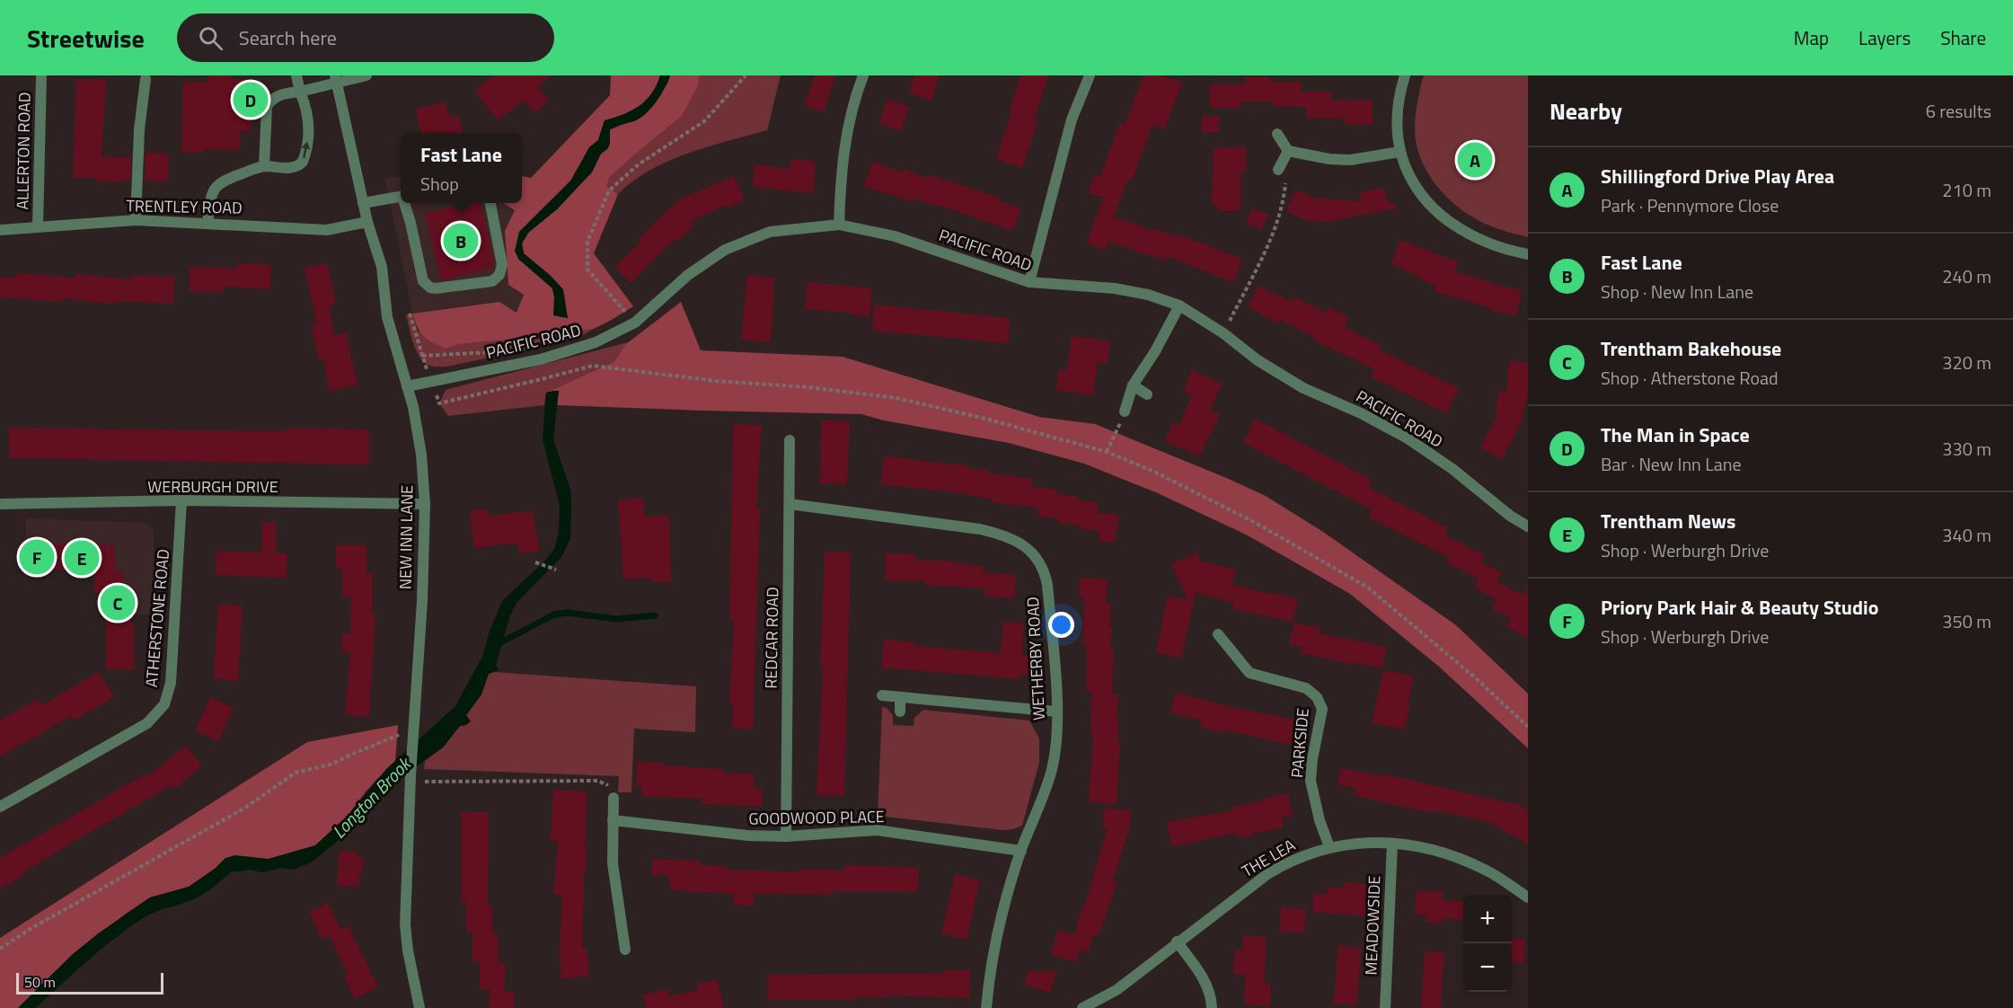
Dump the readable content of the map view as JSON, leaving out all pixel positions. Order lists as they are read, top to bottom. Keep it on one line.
{"streets":{"street":["ALLERTON ROAD","TRENTLEY ROAD","PACIFIC ROAD","WERBURGH DRIVE","NEW INN LANE","ATHERSTONE ROAD","REDCAR ROAD","WETHERBY ROAD","PARKSIDE","GOODWOOD PLACE","THE LEA","MEADOWSIDE"]},"crossings":[["ALLERTON ROAD","TRENTLEY ROAD"],["TRENTLEY ROAD","NEW INN LANE"],["PACIFIC ROAD","NEW INN LANE"],["WERBURGH DRIVE","NEW INN LANE"],["WERBURGH DRIVE","ATHERSTONE ROAD"],["REDCAR ROAD","WETHERBY ROAD"],["REDCAR ROAD","GOODWOOD PLACE"],["WETHERBY ROAD","GOODWOOD PLACE"],["PARKSIDE","THE LEA"],["THE LEA","MEADOWSIDE"]],"water":["Longton Brook"],"scale_bar":"50 m","page":{"header":"Streetwise","search":"Search here","nav":["Map","Layers","Share"],"heading":["Nearby","6 results"],"pins":["D","A","B","F","E","C"],"popup":["Fast Lane","Shop"],"list":[{"mark":"A","name":"Shillingford Drive Play Area","note":"Park · Pennymore Close","value":"210 m"},{"mark":"B","name":"Fast Lane","note":"Shop · New Inn Lane","value":"240 m"},{"mark":"C","name":"Trentham Bakehouse","note":"Shop · Atherstone Road","value":"320 m"},{"mark":"D","name":"The Man in Space","note":"Bar · New Inn Lane","value":"330 m"},{"mark":"E","name":"Trentham News","note":"Shop · Werburgh Drive","value":"340 m"},{"mark":"F","name":"Priory Park Hair & Beauty Studio","note":"Shop · Werburgh Drive","value":"350 m"}],"map_buttons":["+","−"],"scale":"50 m"}}
